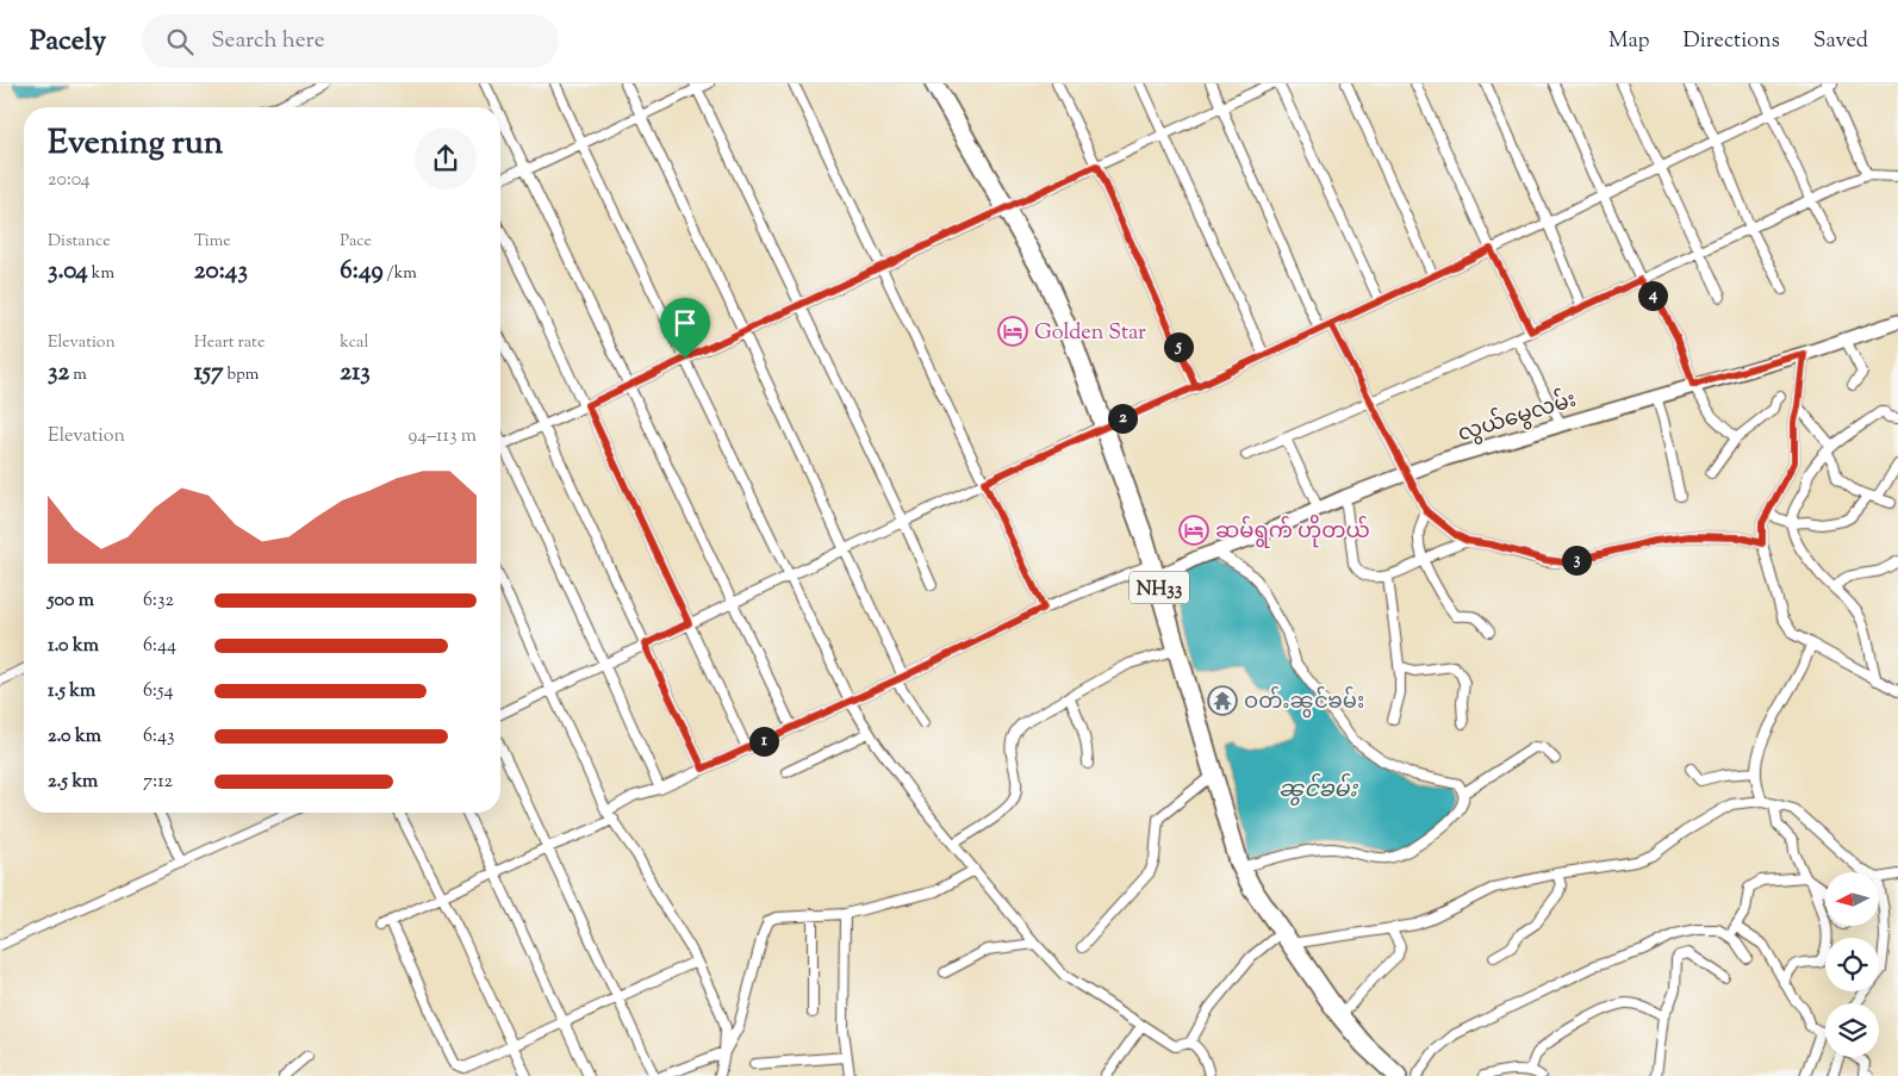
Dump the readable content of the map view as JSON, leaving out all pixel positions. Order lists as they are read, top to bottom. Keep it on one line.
{"streets":{"highway":["NH33"],"street":["လွယ်မွေလမ်း"]},"crossings":[["လွယ်မွေလမ်း","NH33"]],"water":["ၼွင်ၶမ်း"],"places":{"hotel":["Golden Star","ဆမ်ရွက် ဟိုတယ်"],"temple":["ဝတ်ႉၼွင်ၶမ်း"]},"north":"left","page":{"header":"Pacely","search":"Search here","nav":["Map","Directions","Saved"],"heading":["Evening run","20:04"],"stats":[["Distance","3.04 km"],["Time","20:43"],["Pace","6:49 /km"],["Elevation","32 m"],["Heart rate","157 bpm"],["kcal","213"]],"pins":["4","5","2","3","1"],"chart":["Elevation","94–113 m"],"list":[{"name":"500 m","note":"6:32"},{"name":"1.0 km","note":"6:44"},{"name":"1.5 km","note":"6:54"},{"name":"2.0 km","note":"6:43"},{"name":"2.5 km","note":"7:12"}]}}
